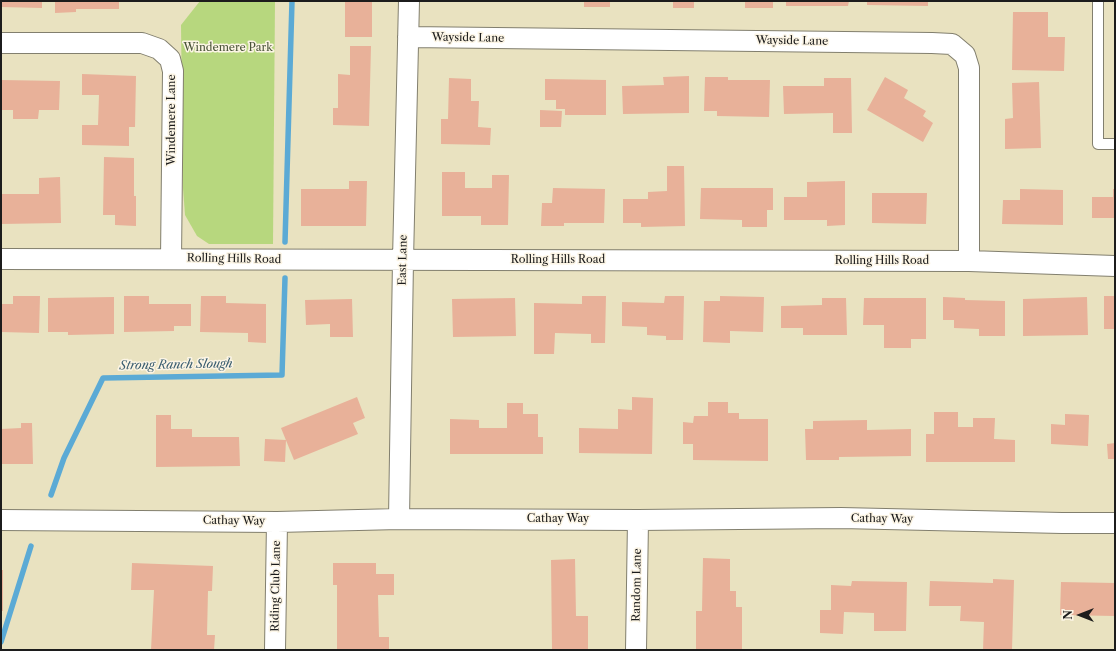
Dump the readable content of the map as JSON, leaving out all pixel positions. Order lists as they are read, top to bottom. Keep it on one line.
{"streets":{"street":["Wayside Lane","Windemere Lane","Rolling Hills Road","East Lane","Cathay Way","Random Lane","Riding Club Lane"]},"crossings":[["Wayside Lane","Rolling Hills Road"],["Wayside Lane","East Lane"],["Windemere Lane","Rolling Hills Road"],["Rolling Hills Road","East Lane"],["East Lane","Cathay Way"],["Cathay Way","Random Lane"],["Cathay Way","Riding Club Lane"]],"water":["Strong Ranch Slough"],"parks":["Windemere Park"],"north":"left"}
